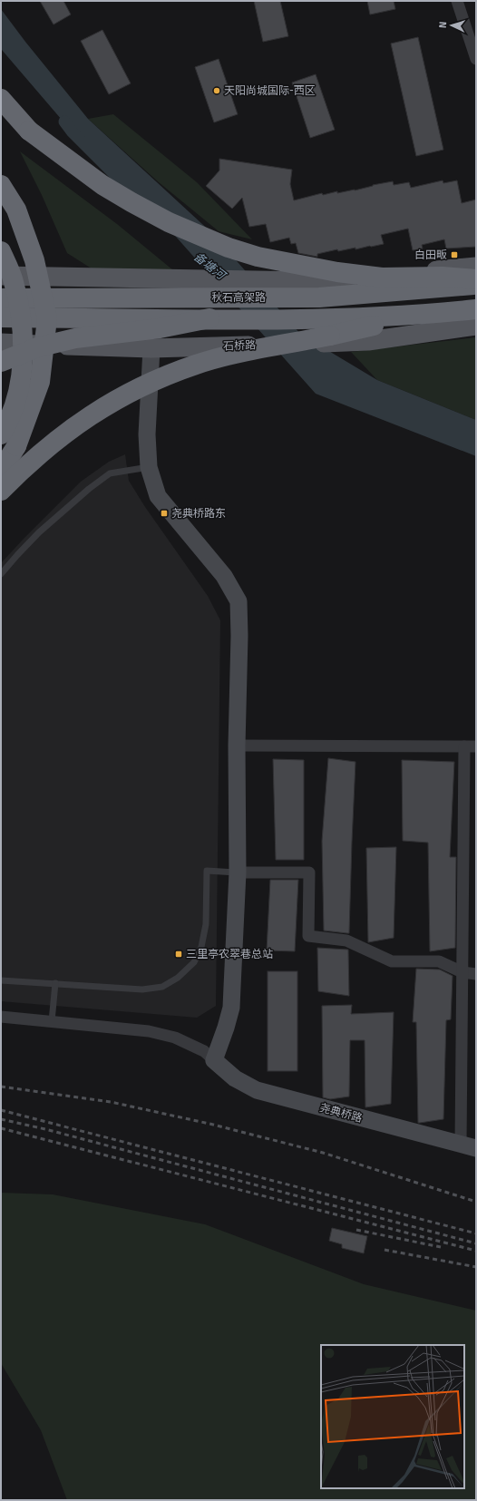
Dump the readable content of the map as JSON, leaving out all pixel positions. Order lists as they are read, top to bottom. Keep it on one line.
{"streets":{"highway":["秋石高架路"],"main road":["石桥路"],"street":["尧典桥路"]},"water":["备塘河"],"places":{"other":["天阳尚城国际-西区"],"transit":["白田畈","尧典桥路东","三里亭农翠巷总站"]},"north":"left"}
